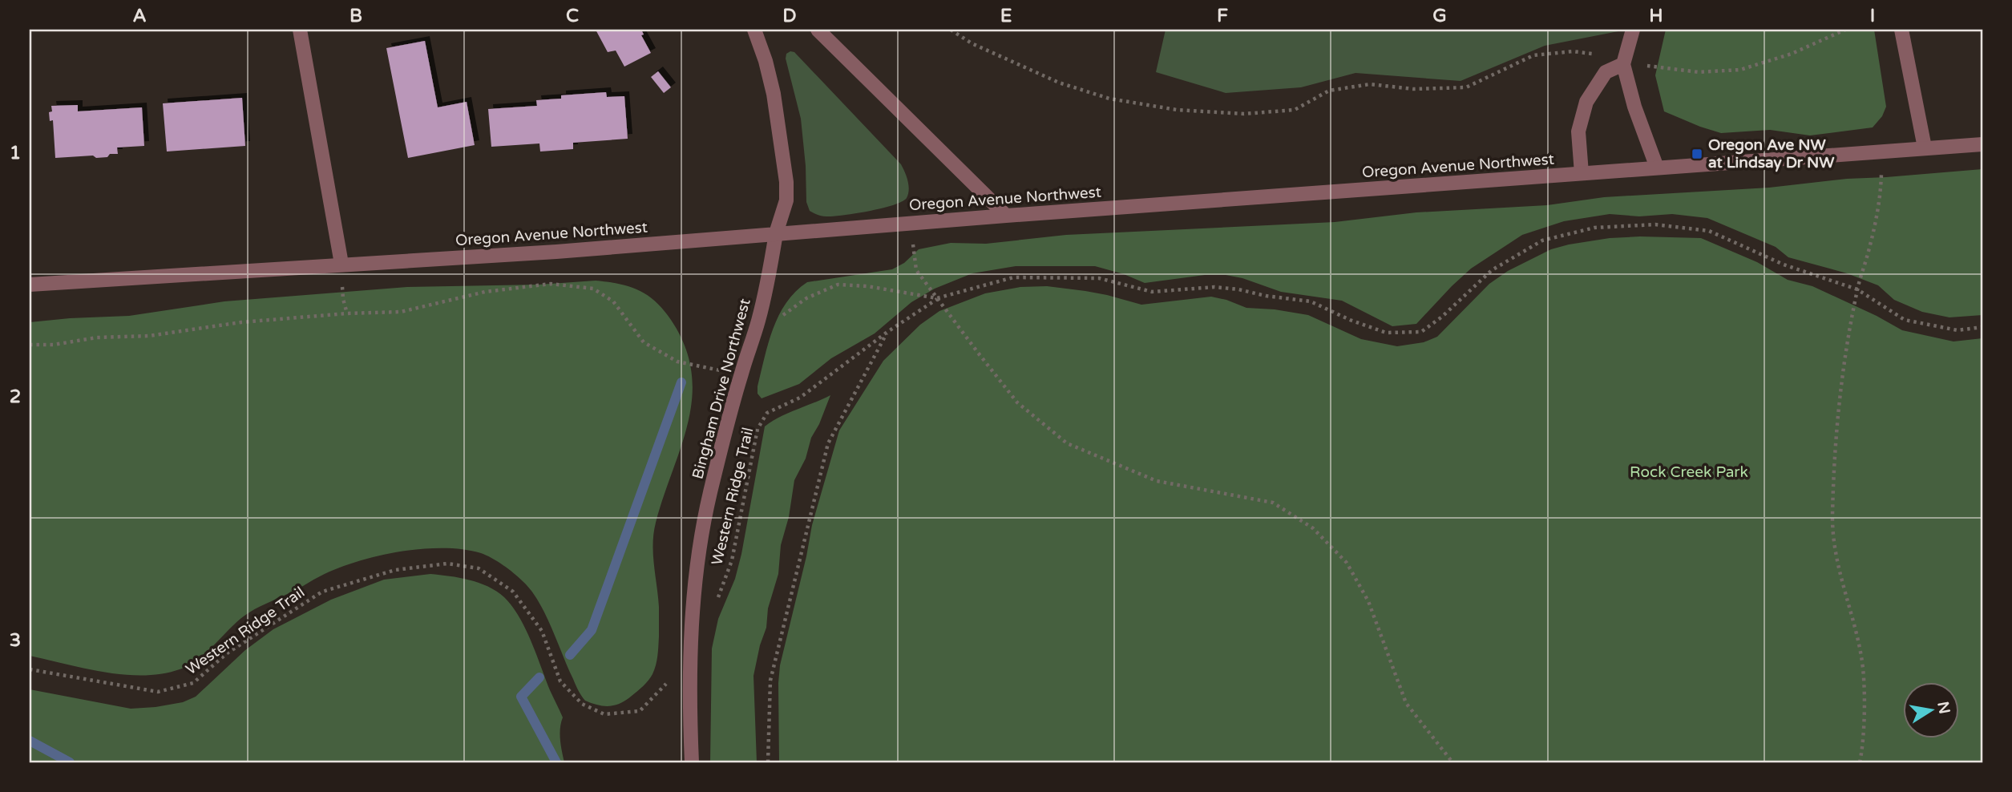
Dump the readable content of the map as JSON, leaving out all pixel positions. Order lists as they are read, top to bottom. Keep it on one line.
{"streets":{"street":["Oregon Avenue Northwest","Bingham Drive Northwest"],"path":["Western Ridge Trail"]},"crossings":[["Oregon Avenue Northwest","Bingham Drive Northwest"],["Bingham Drive Northwest","Western Ridge Trail"]],"parks":["Rock Creek Park"],"places":{"transit":["Oregon Ave NW at Lindsay Dr NW"]},"north":"right","grid":{"columns":["A","B","C","D","E","F","G","H","I"],"rows":["1","2","3"]}}
